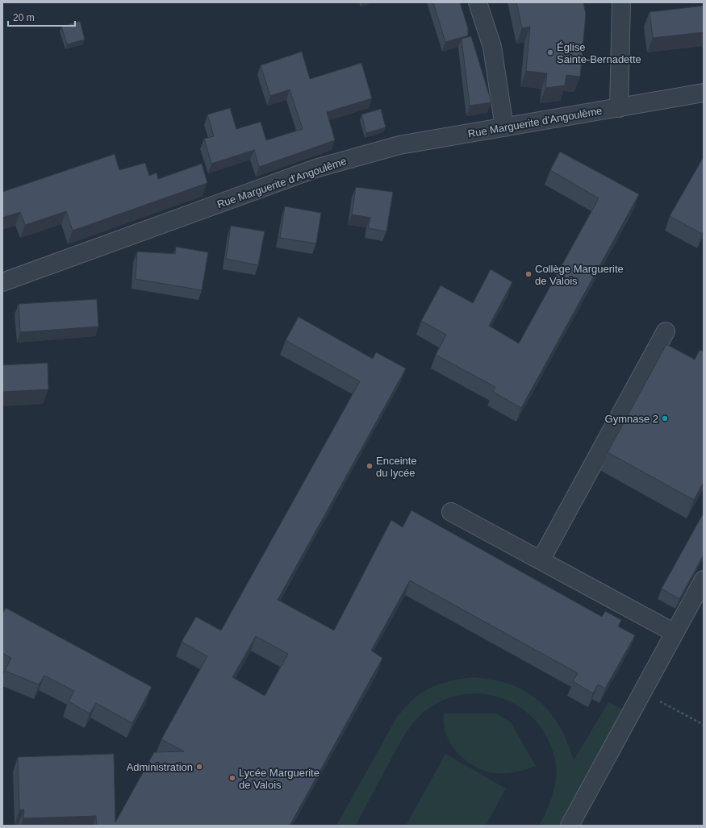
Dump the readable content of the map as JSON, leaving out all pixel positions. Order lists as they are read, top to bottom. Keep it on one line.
{"streets":{"street":["Rue Marguerite d'Angoulême"]},"places":["Église Sainte-Bernadette","Collège Marguerite de Valois","Gymnase 2","Enceinte du lycée","Administration","Lycée Marguerite de Valois"],"scale_bar":"20 m"}
